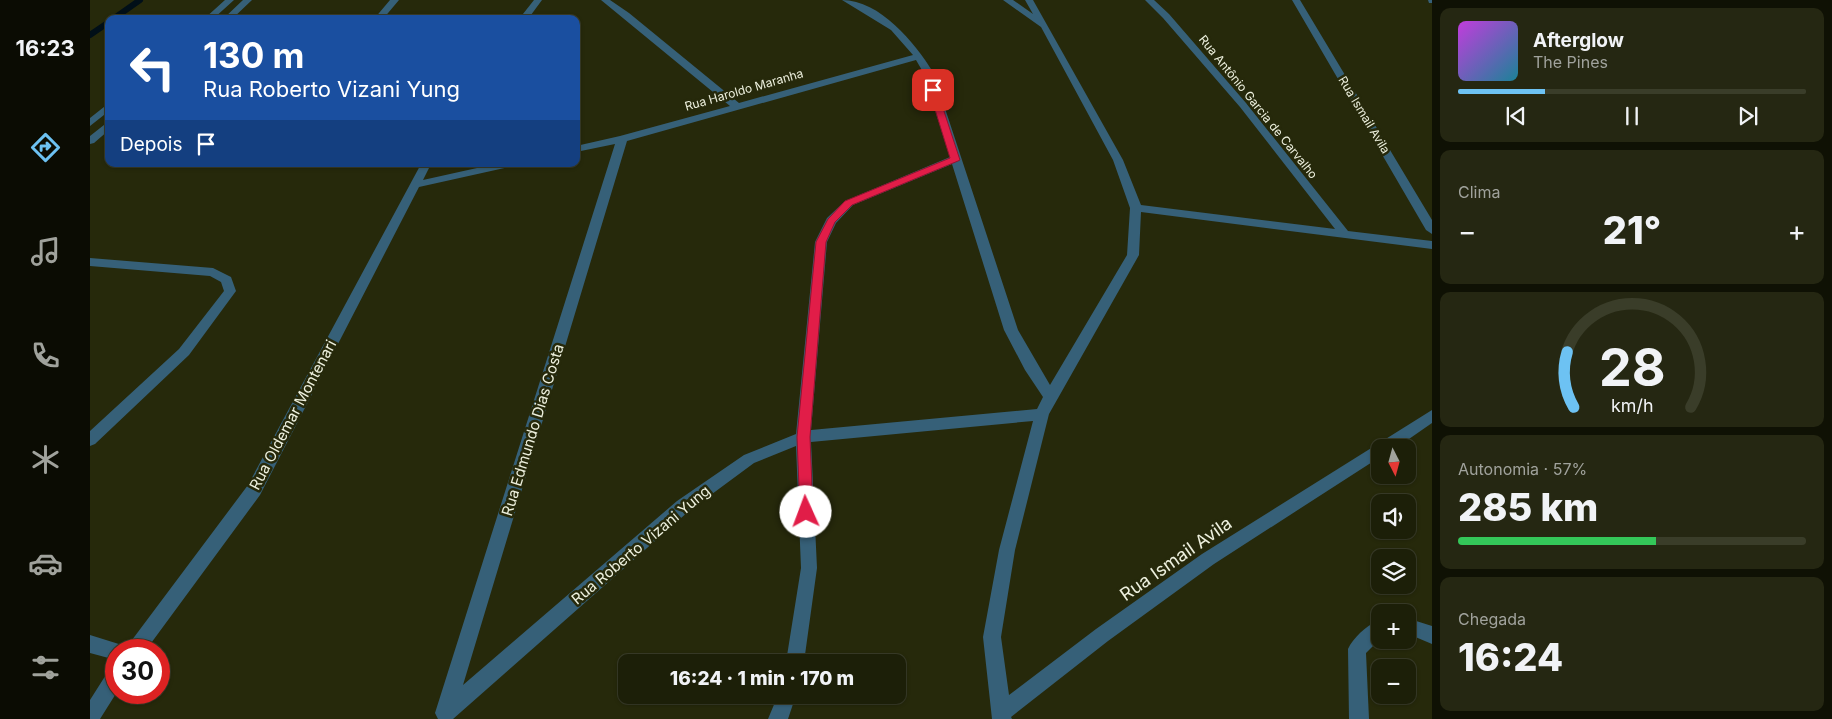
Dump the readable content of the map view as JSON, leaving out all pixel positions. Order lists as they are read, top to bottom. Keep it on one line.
{"streets":{"street":["Rua Haroldo Maranha","Rua Antônio Garcia de Carvalho","Rua Ismail Avila","Rua Oldemar Montenari","Rua Edmundo Dias Costa","Rua Roberto Vizani Yung"]},"crossings":[["Rua Haroldo Maranha","Rua Edmundo Dias Costa"],["Rua Edmundo Dias Costa","Rua Roberto Vizani Yung"]],"north":"bottom","page":{"tabs":"16:23","turn":["130 m","Rua Roberto Vizani Yung"],"song":["Afterglow","The Pines"],"then":"Depois","tile":["Clima",["Autonomia · 57%","285 km"],["Chegada","16:24"]],"heat":["−","21°","+"],"map_buttons":["+","−"],"limit":"30","trip":"16:24 · 1 min · 170 m","gauge":["28","km/h"]}}
